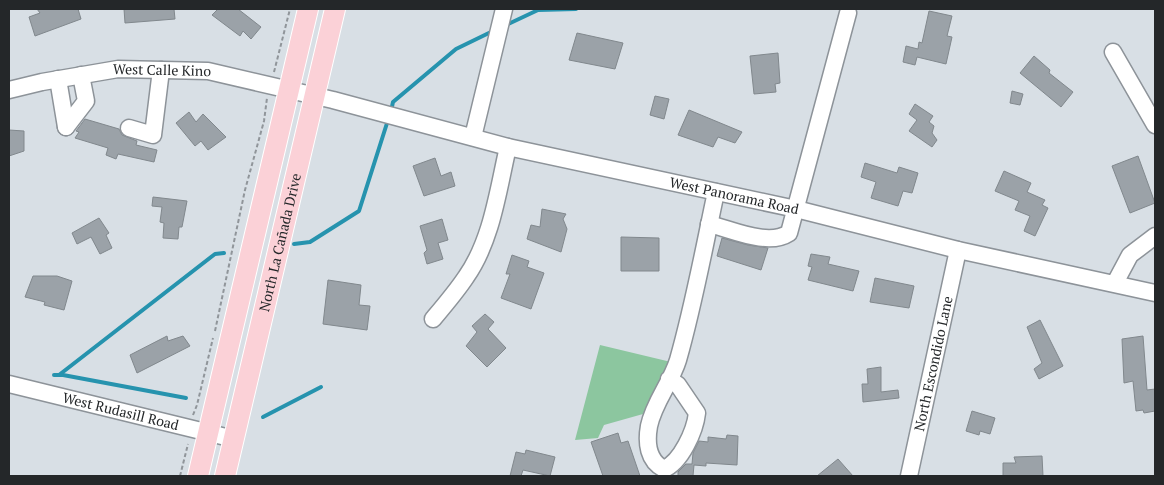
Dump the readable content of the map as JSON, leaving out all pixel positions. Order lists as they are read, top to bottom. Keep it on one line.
{"streets":{"main road":["North La Cañada Drive"],"street":["West Calle Kino","West Panorama Road","North Escondido Lane","West Rudasill Road"]},"crossings":[["West Calle Kino","West Panorama Road"],["West Calle Kino","North La Cañada Drive"],["West Panorama Road","North La Cañada Drive"],["West Panorama Road","North Escondido Lane"],["North La Cañada Drive","West Rudasill Road"]]}
